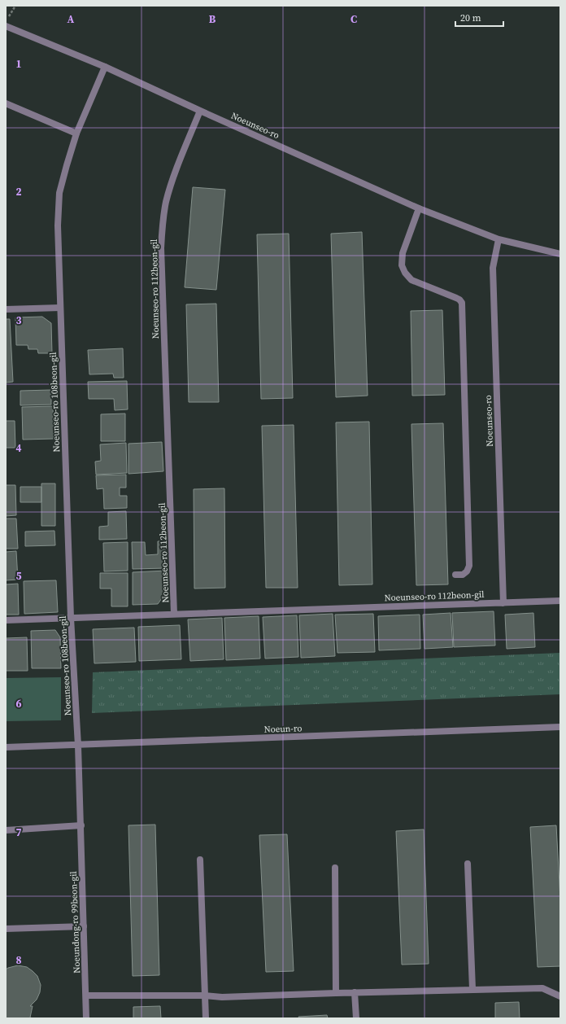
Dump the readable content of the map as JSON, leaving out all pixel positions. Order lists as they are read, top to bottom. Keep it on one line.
{"streets":{"street":["Noeunseo-ro","Noeunseo-ro 112beon-gil","Noeunseo-ro 108beon-gil","Noeun-ro","Noeundong-ro 99beon-gil"]},"crossings":[["Noeunseo-ro","Noeunseo-ro 112beon-gil"],["Noeunseo-ro","Noeunseo-ro 108beon-gil"],["Noeunseo-ro 108beon-gil","Noeun-ro"],["Noeunseo-ro 108beon-gil","Noeundong-ro 99beon-gil"],["Noeun-ro","Noeundong-ro 99beon-gil"]],"scale_bar":"20 m","grid":{"columns":["A","B","C"],"rows":["1","2","3","4","5","6","7","8"]}}
